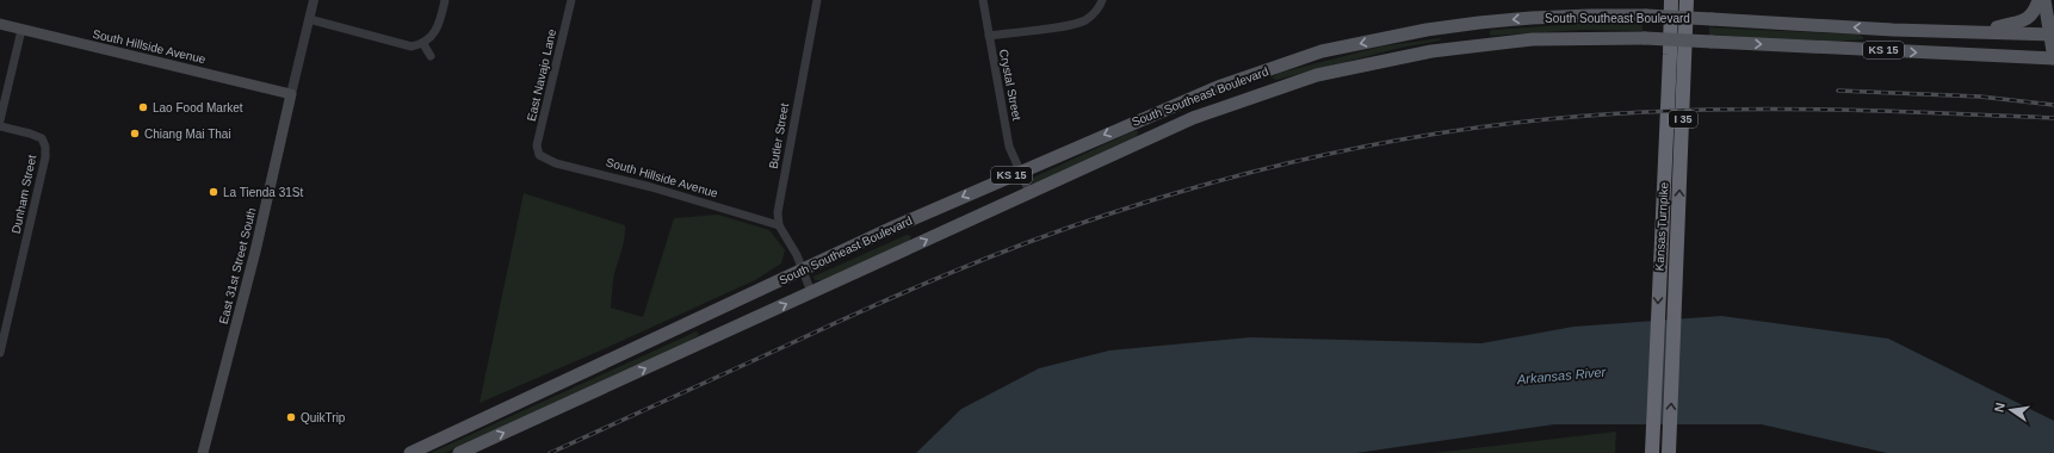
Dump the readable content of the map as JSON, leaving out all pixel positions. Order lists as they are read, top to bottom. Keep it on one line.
{"streets":{"highway":["I 35","Kansas Turnpike"],"main road":["South Southeast Boulevard","South Hillside Avenue","KS 15","East 31st Street South"],"street":["East Navajo Lane","Crystal Street","Butler Street","Dunham Street"]},"crossings":[["South Southeast Boulevard","Crystal Street"],["South Hillside Avenue","East Navajo Lane"],["South Hillside Avenue","Butler Street"],["South Hillside Avenue","East 31st Street South"]],"water":["Arkansas River"],"places":["Lao Food Market","Chiang Mai Thai","La Tienda 31St","QuikTrip"],"north":"left"}
